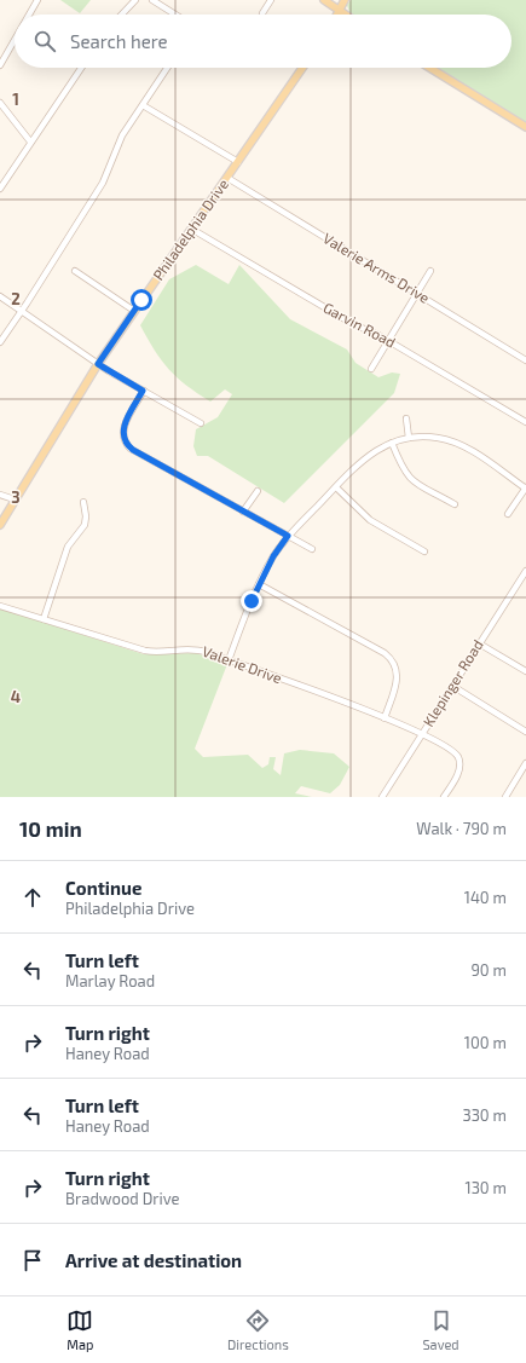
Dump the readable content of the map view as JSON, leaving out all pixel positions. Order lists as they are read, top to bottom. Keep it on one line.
{"streets":{"main road":["Philadelphia Drive"],"street":["Valerie Arms Drive","Garvin Road","Valerie Drive","Klepinger Road"]},"crossings":[["Philadelphia Drive","Valerie Arms Drive"],["Philadelphia Drive","Garvin Road"],["Valerie Drive","Klepinger Road"]],"page":{"search":"Search here","heading":["10 min","Walk · 790 m"],"list":[["Continue","Philadelphia Drive","140 m"],["Turn left","Marlay Road","90 m"],["Turn right","Haney Road","100 m"],["Turn left","Haney Road","330 m"],["Turn right","Bradwood Drive","130 m"],"Arrive at destination"],"nav":["Map","Directions","Saved"]},"grid":{"rows":["1","2","3","4"]}}
